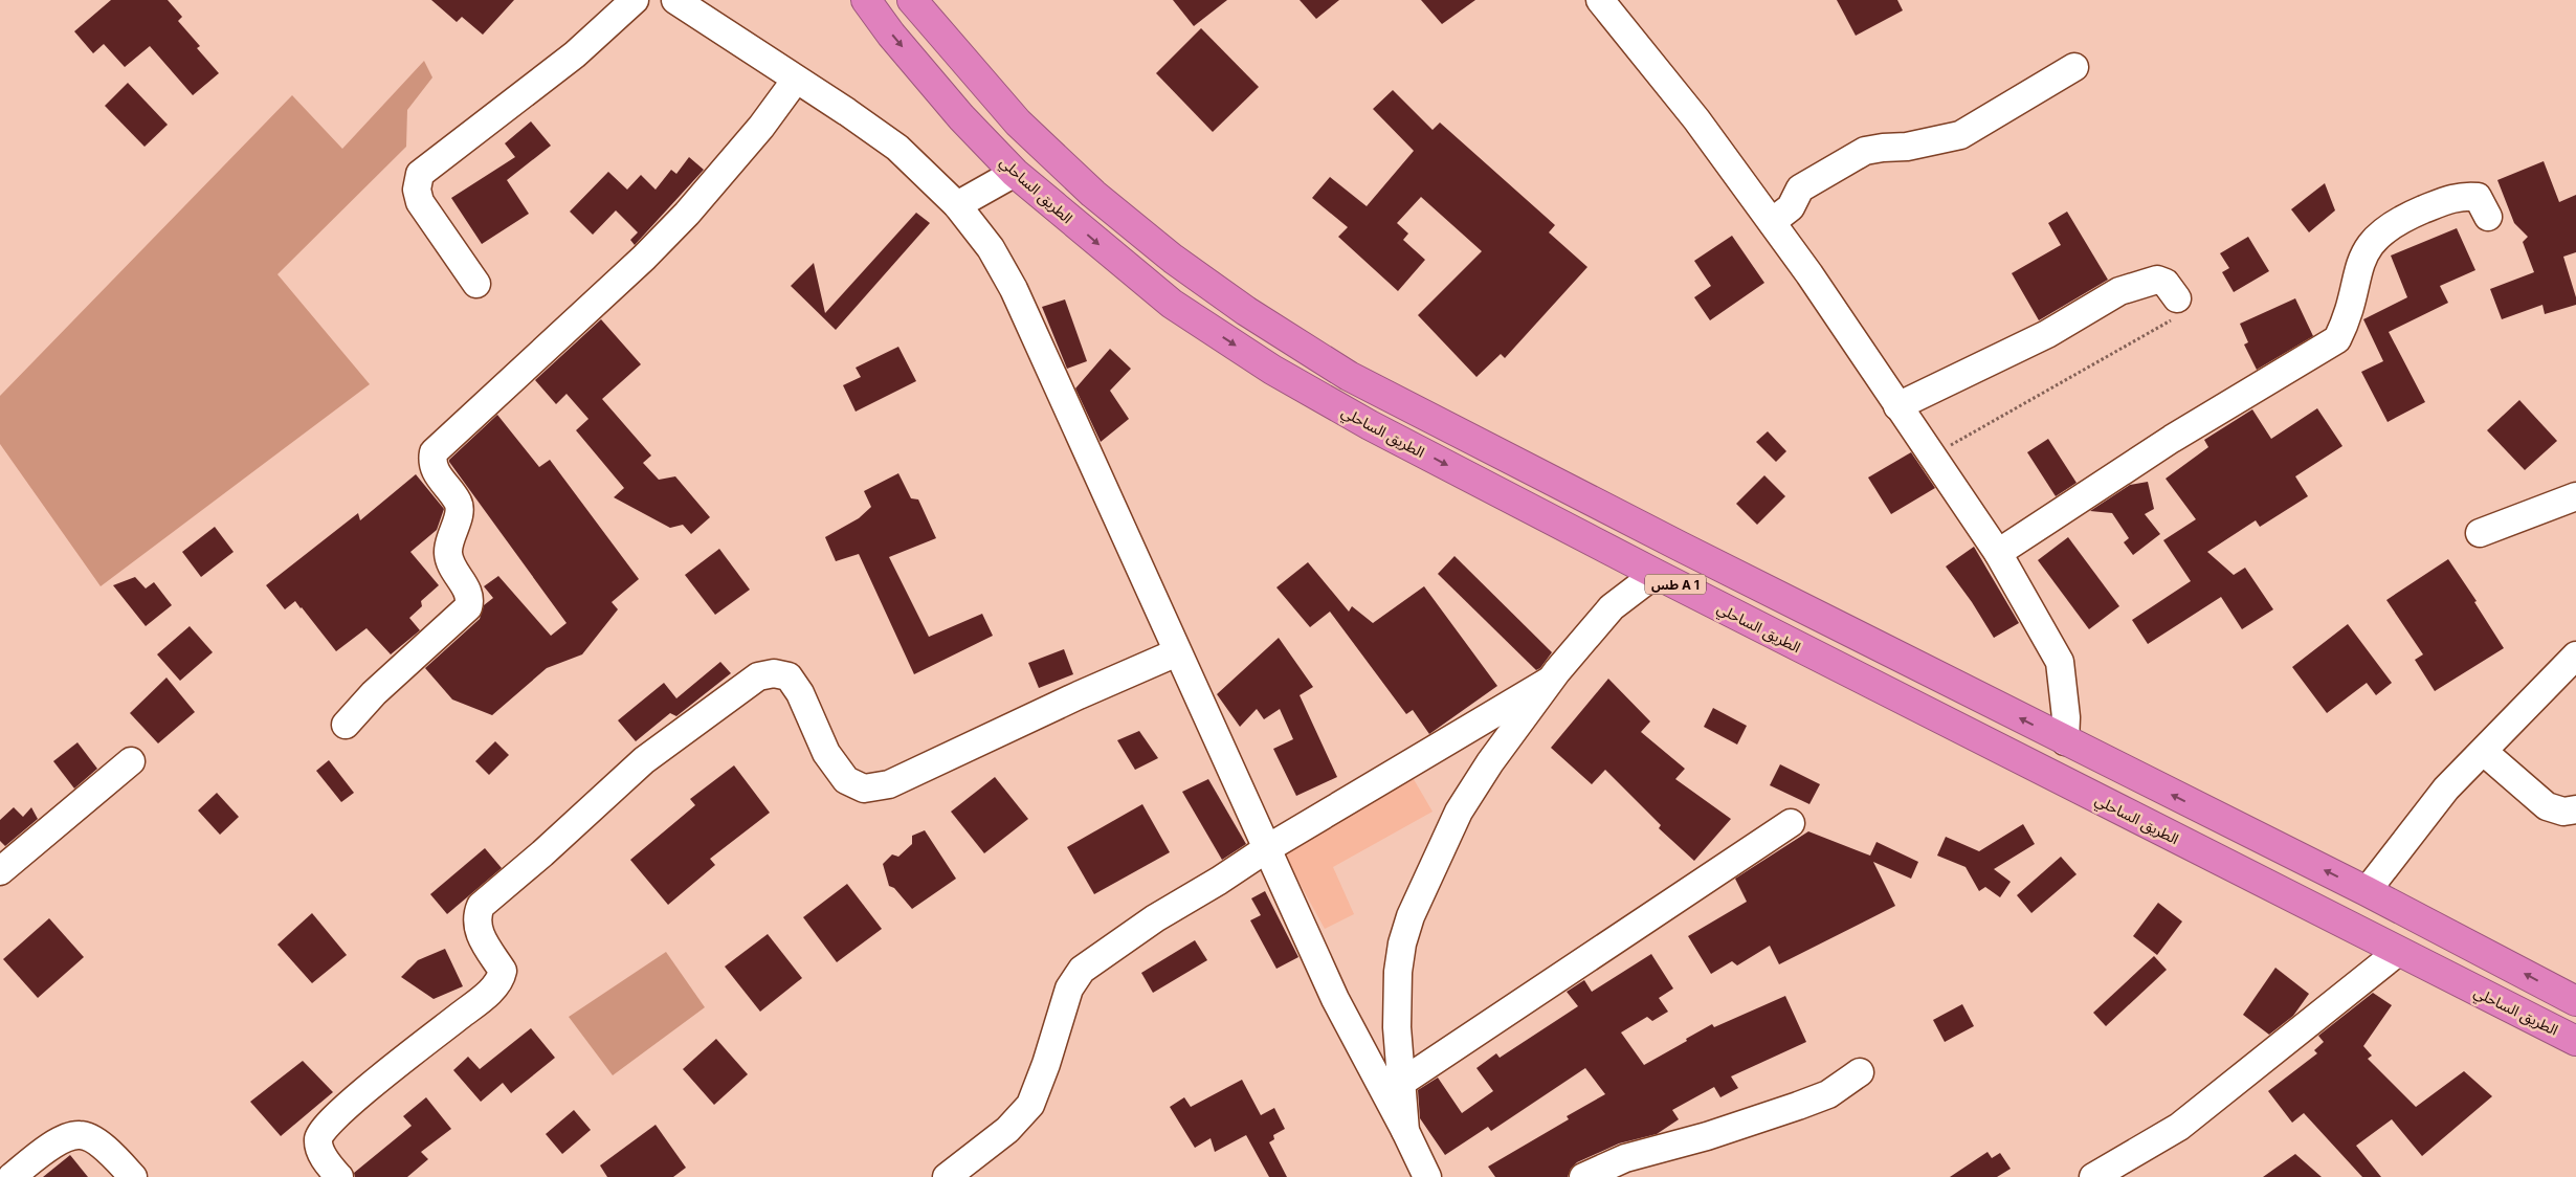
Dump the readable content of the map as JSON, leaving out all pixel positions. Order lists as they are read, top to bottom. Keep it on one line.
{"streets":{"highway":["الطريق الساحلي","طس A 1"]}}
